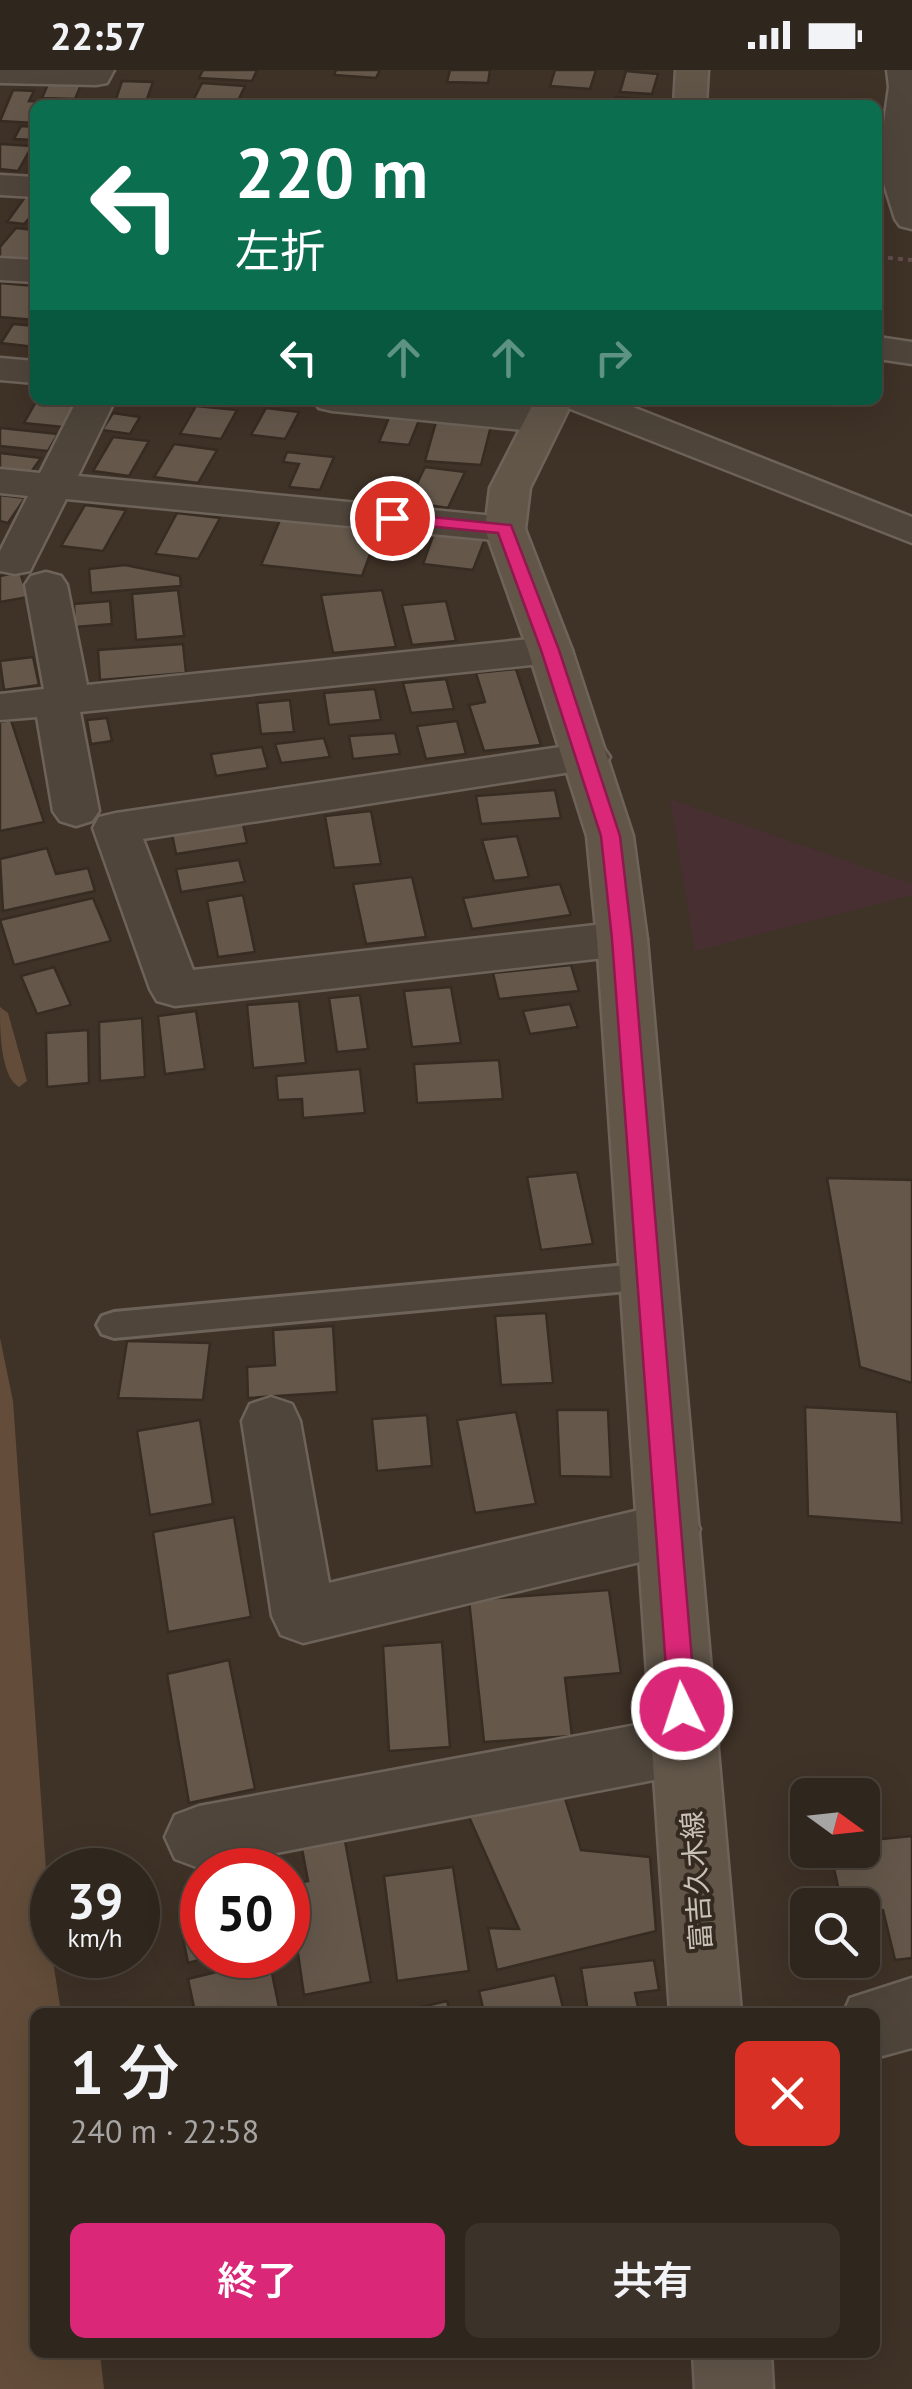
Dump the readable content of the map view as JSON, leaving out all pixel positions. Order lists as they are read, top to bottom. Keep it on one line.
{"streets":{"main road":["富吉久木線"]},"north":"right","page":{"status":"22:57","turn":["220 m","左折"],"speed":"39 km/h","limit":"50","heading":["1 分","240 m · 22:58"],"buttons":["終了","共有"]}}
